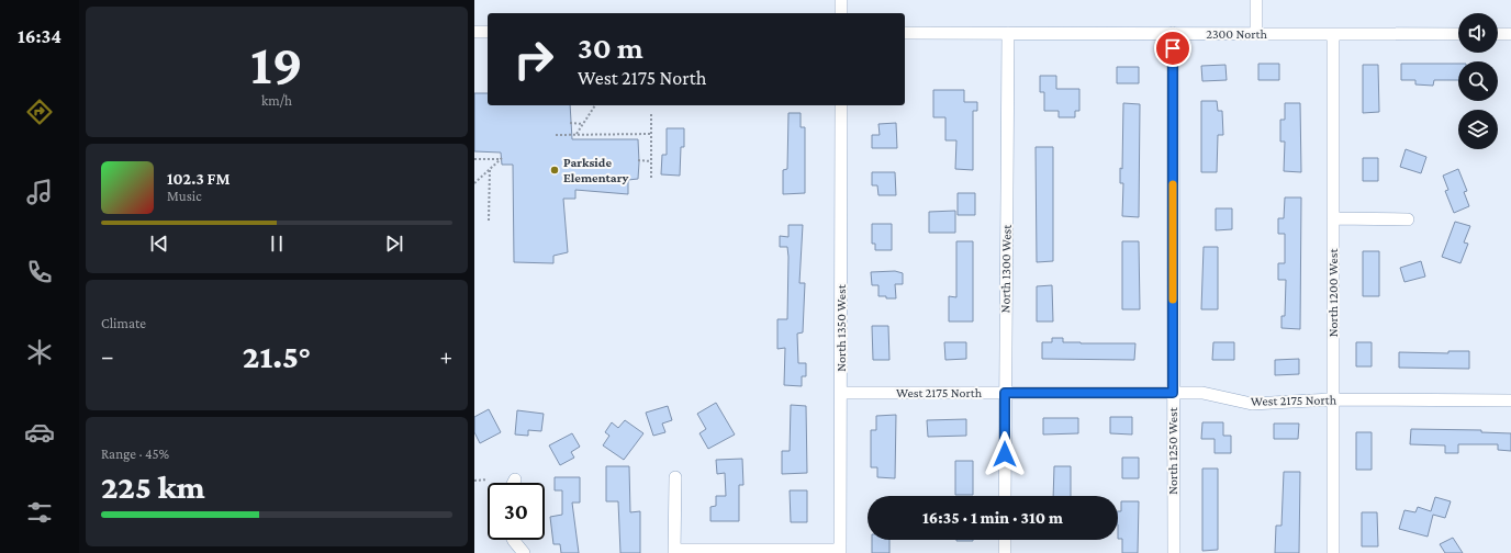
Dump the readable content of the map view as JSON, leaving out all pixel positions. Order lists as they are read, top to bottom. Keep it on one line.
{"streets":{"street":["2300 North","North 1300 West","North 1200 West","North 1350 West","West 2175 North","North 1250 West"]},"crossings":[["2300 North","North 1300 West"],["2300 North","North 1200 West"],["2300 North","North 1250 West"],["North 1300 West","West 2175 North"],["North 1200 West","West 2175 North"],["North 1350 West","West 2175 North"],["West 2175 North","North 1250 West"]],"places":["Parkside Elementary"],"page":{"tabs":"16:34","tile":[["19","km/h"],"Climate",["Range · 45%","225 km"]],"turn":["30 m","West 2175 North"],"song":["102.3 FM","Music"],"heat":["−","21.5°","+"],"limit":"30","trip":"16:35 · 1 min · 310 m"}}
